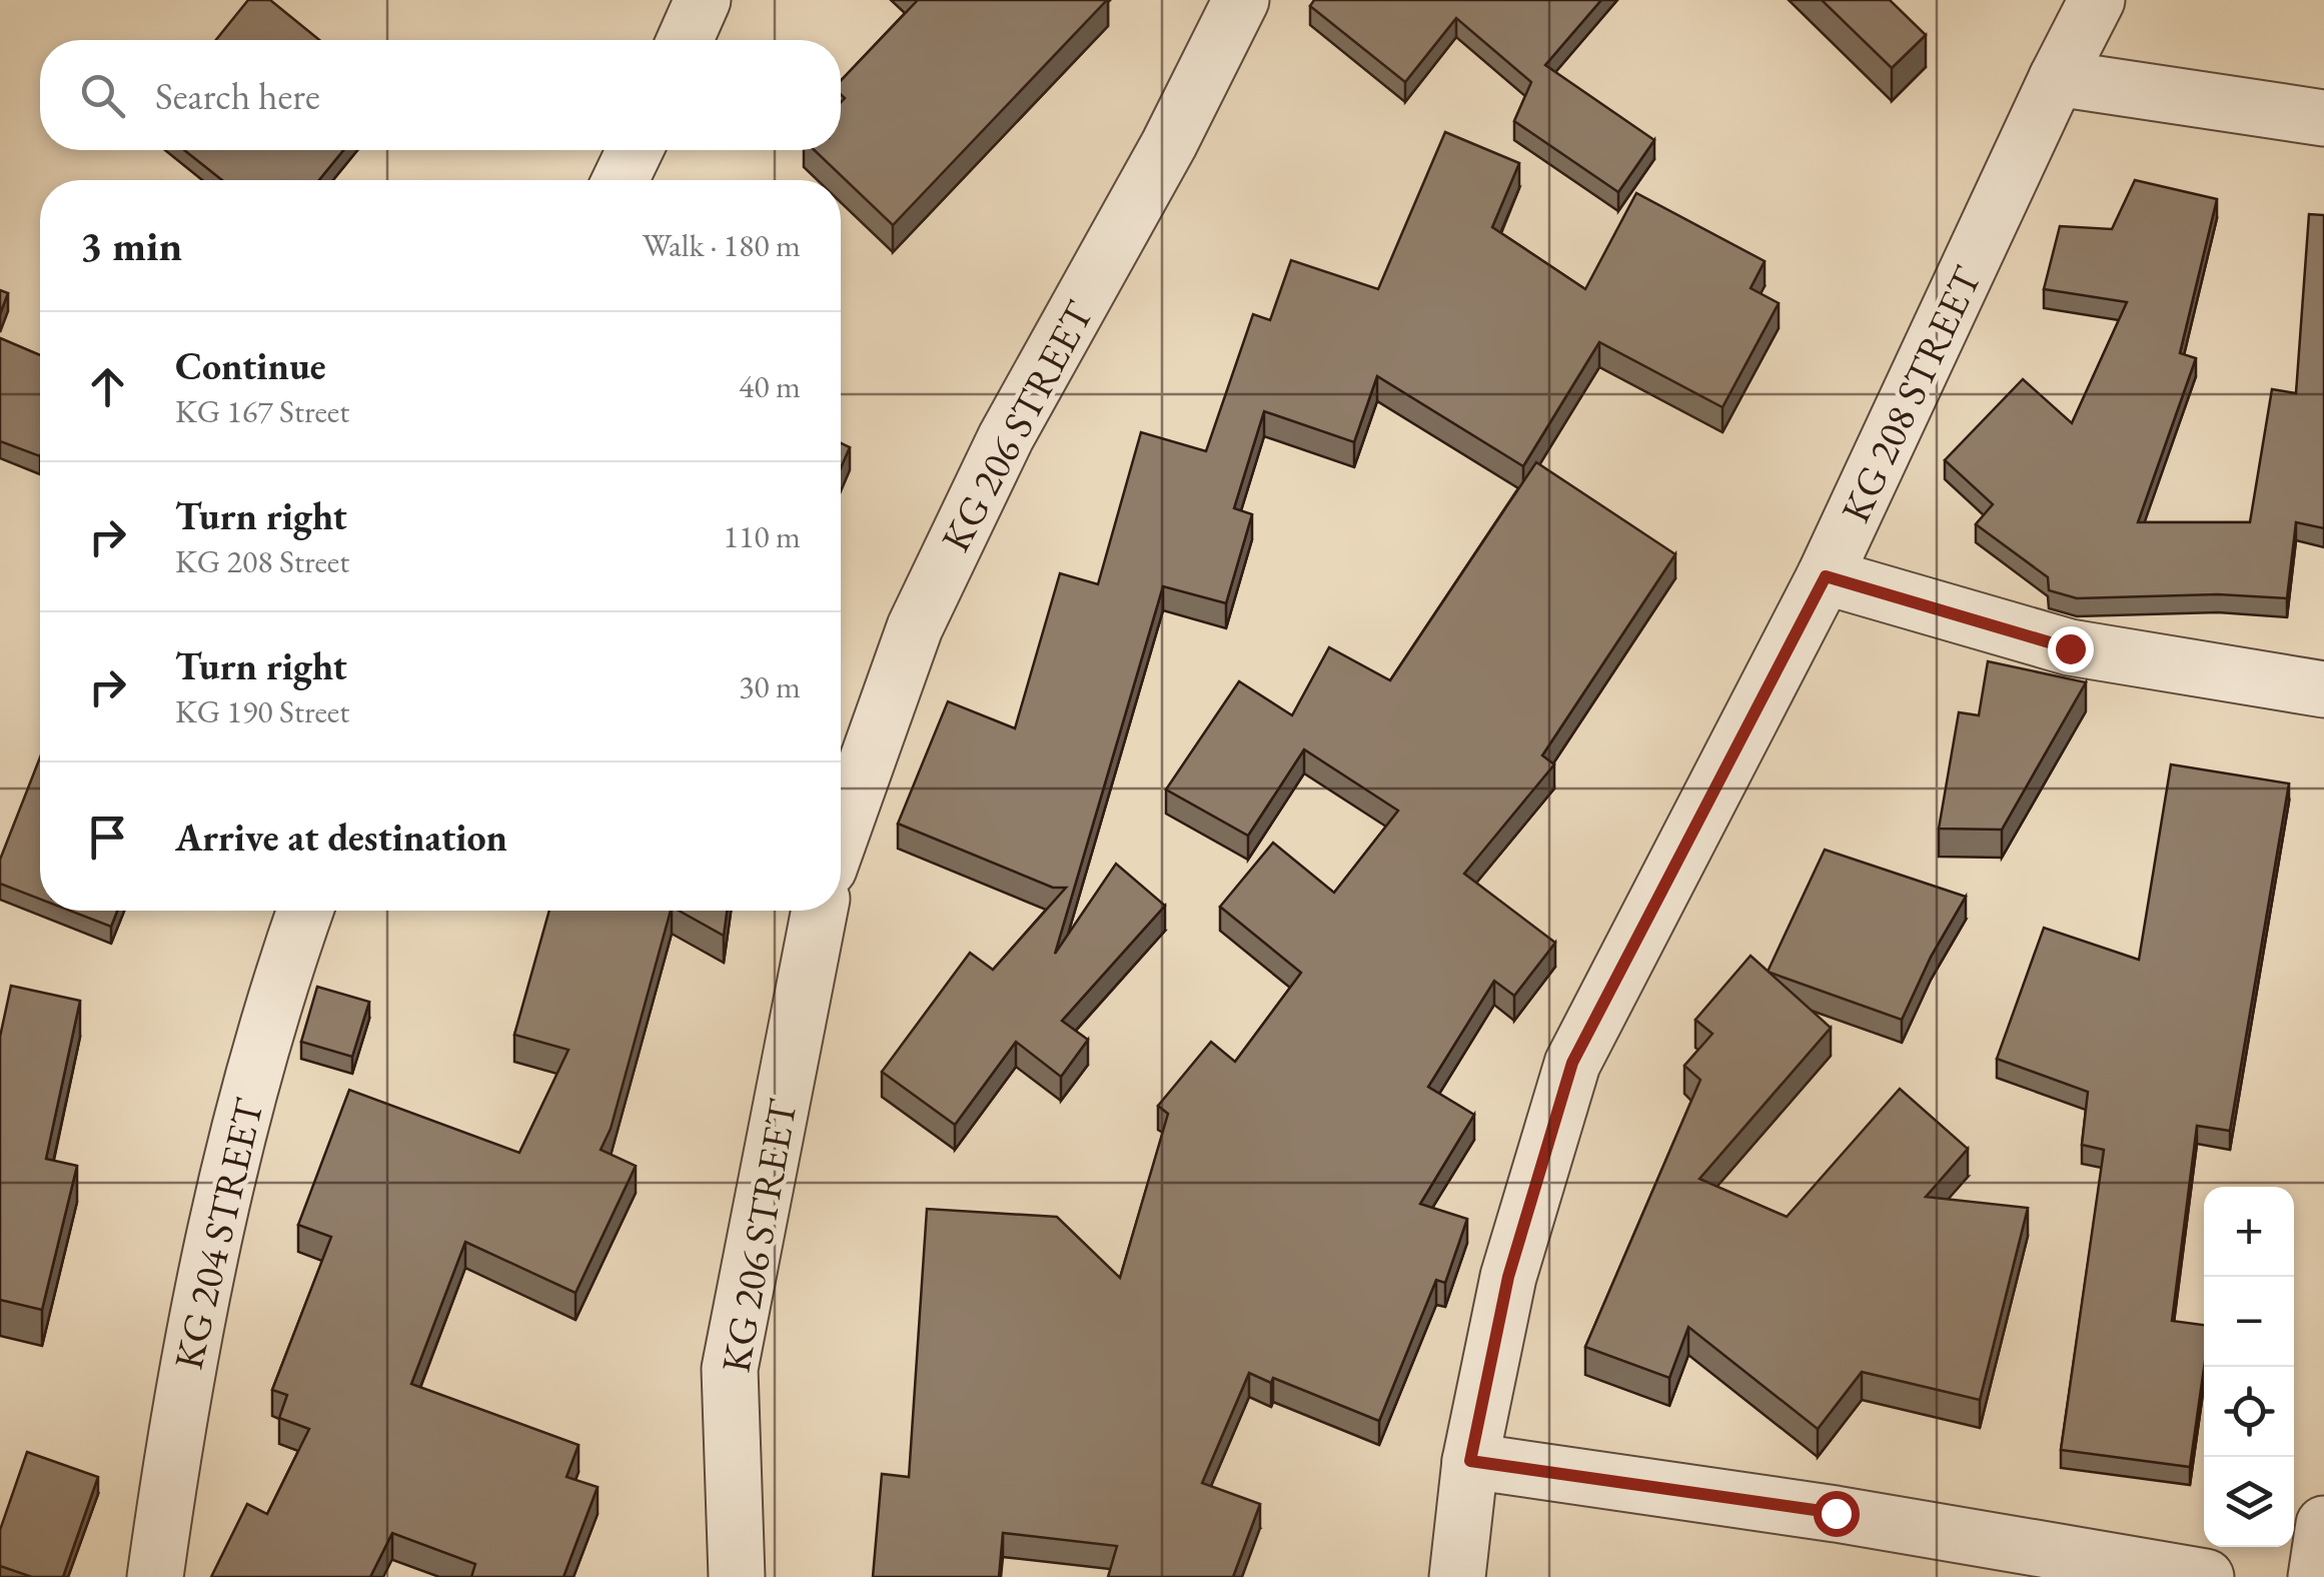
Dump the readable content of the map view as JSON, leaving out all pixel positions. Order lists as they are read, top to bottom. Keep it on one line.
{"streets":{"street":["KG 208 STREET","KG 206 STREET","KG 204 STREET"]},"page":{"search":"Search here","heading":["3 min","Walk · 180 m"],"list":[["Continue","KG 167 Street","40 m"],["Turn right","KG 208 Street","110 m"],["Turn right","KG 190 Street","30 m"],"Arrive at destination"],"map_buttons":["+","−"]}}
